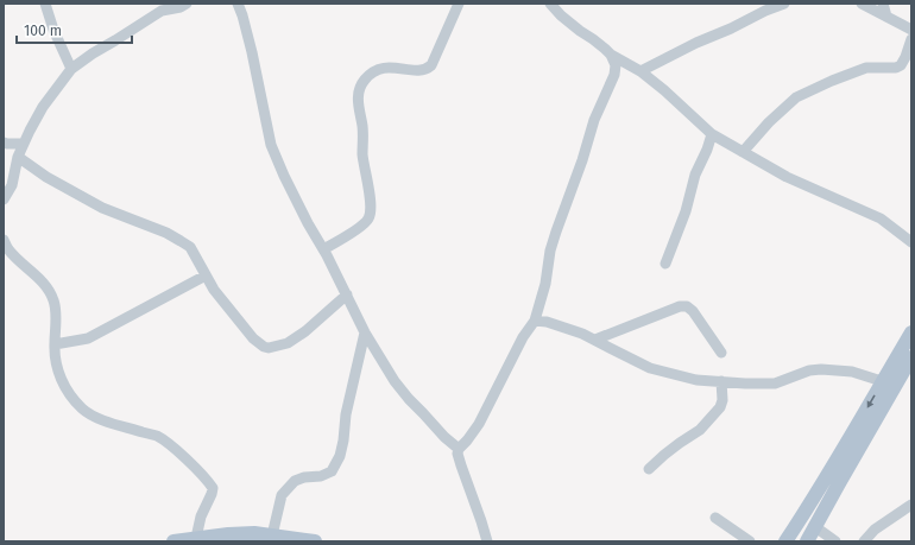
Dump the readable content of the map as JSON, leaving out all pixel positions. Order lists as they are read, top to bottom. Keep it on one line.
{"scale_bar":"100 m"}
